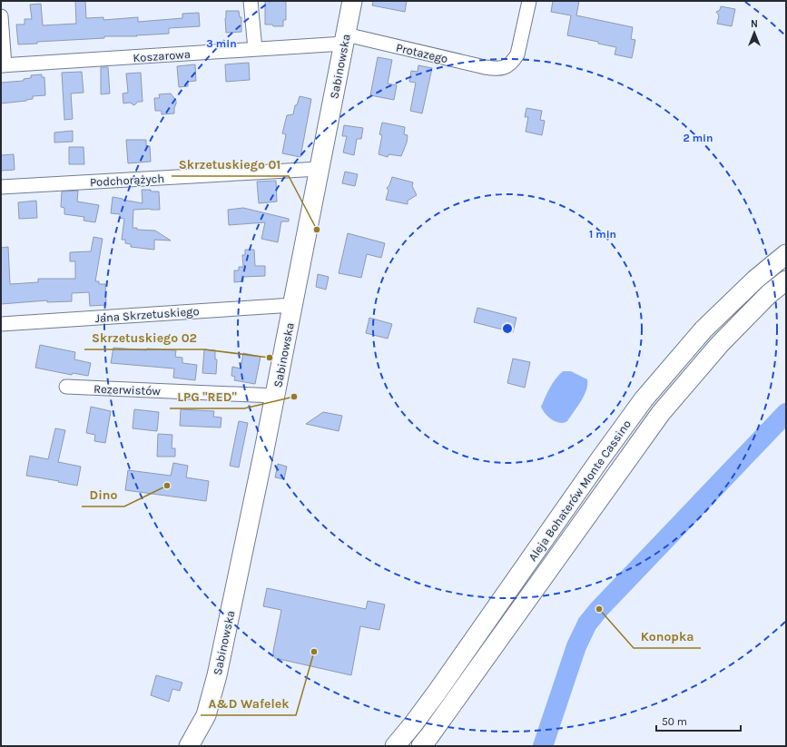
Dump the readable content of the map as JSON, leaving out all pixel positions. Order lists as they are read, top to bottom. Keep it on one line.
{"streets":{"main road":["Sabinowska","Aleja Bohaterów Monte Cassino"],"street":["Protazego","Koszarowa","Podchorążych","Jana Skrzetuskiego","Rezerwistów"]},"crossings":[["Protazego","Koszarowa"],["Protazego","Sabinowska"],["Koszarowa","Sabinowska"],["Sabinowska","Podchorążych"],["Sabinowska","Jana Skrzetuskiego"],["Sabinowska","Rezerwistów"]],"places":["Skrzetuskiego 01","Skrzetuskiego 02","LPG \"RED\"","Dino","Konopka","A&D Wafelek"],"scale_bar":"50 m","north":"top","rings":["3 min","2 min","1 min"]}
